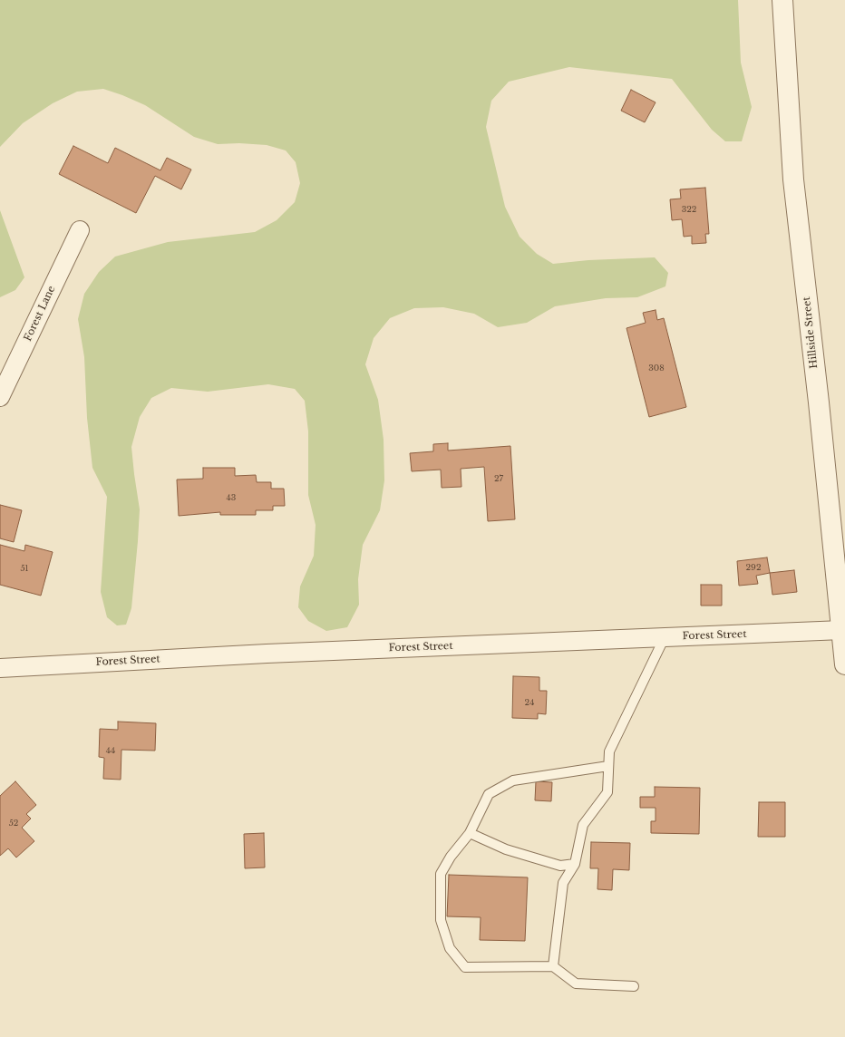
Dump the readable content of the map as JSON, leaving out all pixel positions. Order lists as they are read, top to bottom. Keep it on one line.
{"streets":{"street":["Forest Lane","Hillside Street","Forest Street"]},"crossings":[["Hillside Street","Forest Street"]],"house_numbers":["322","308","27","43","292","51","24","44","52"]}
